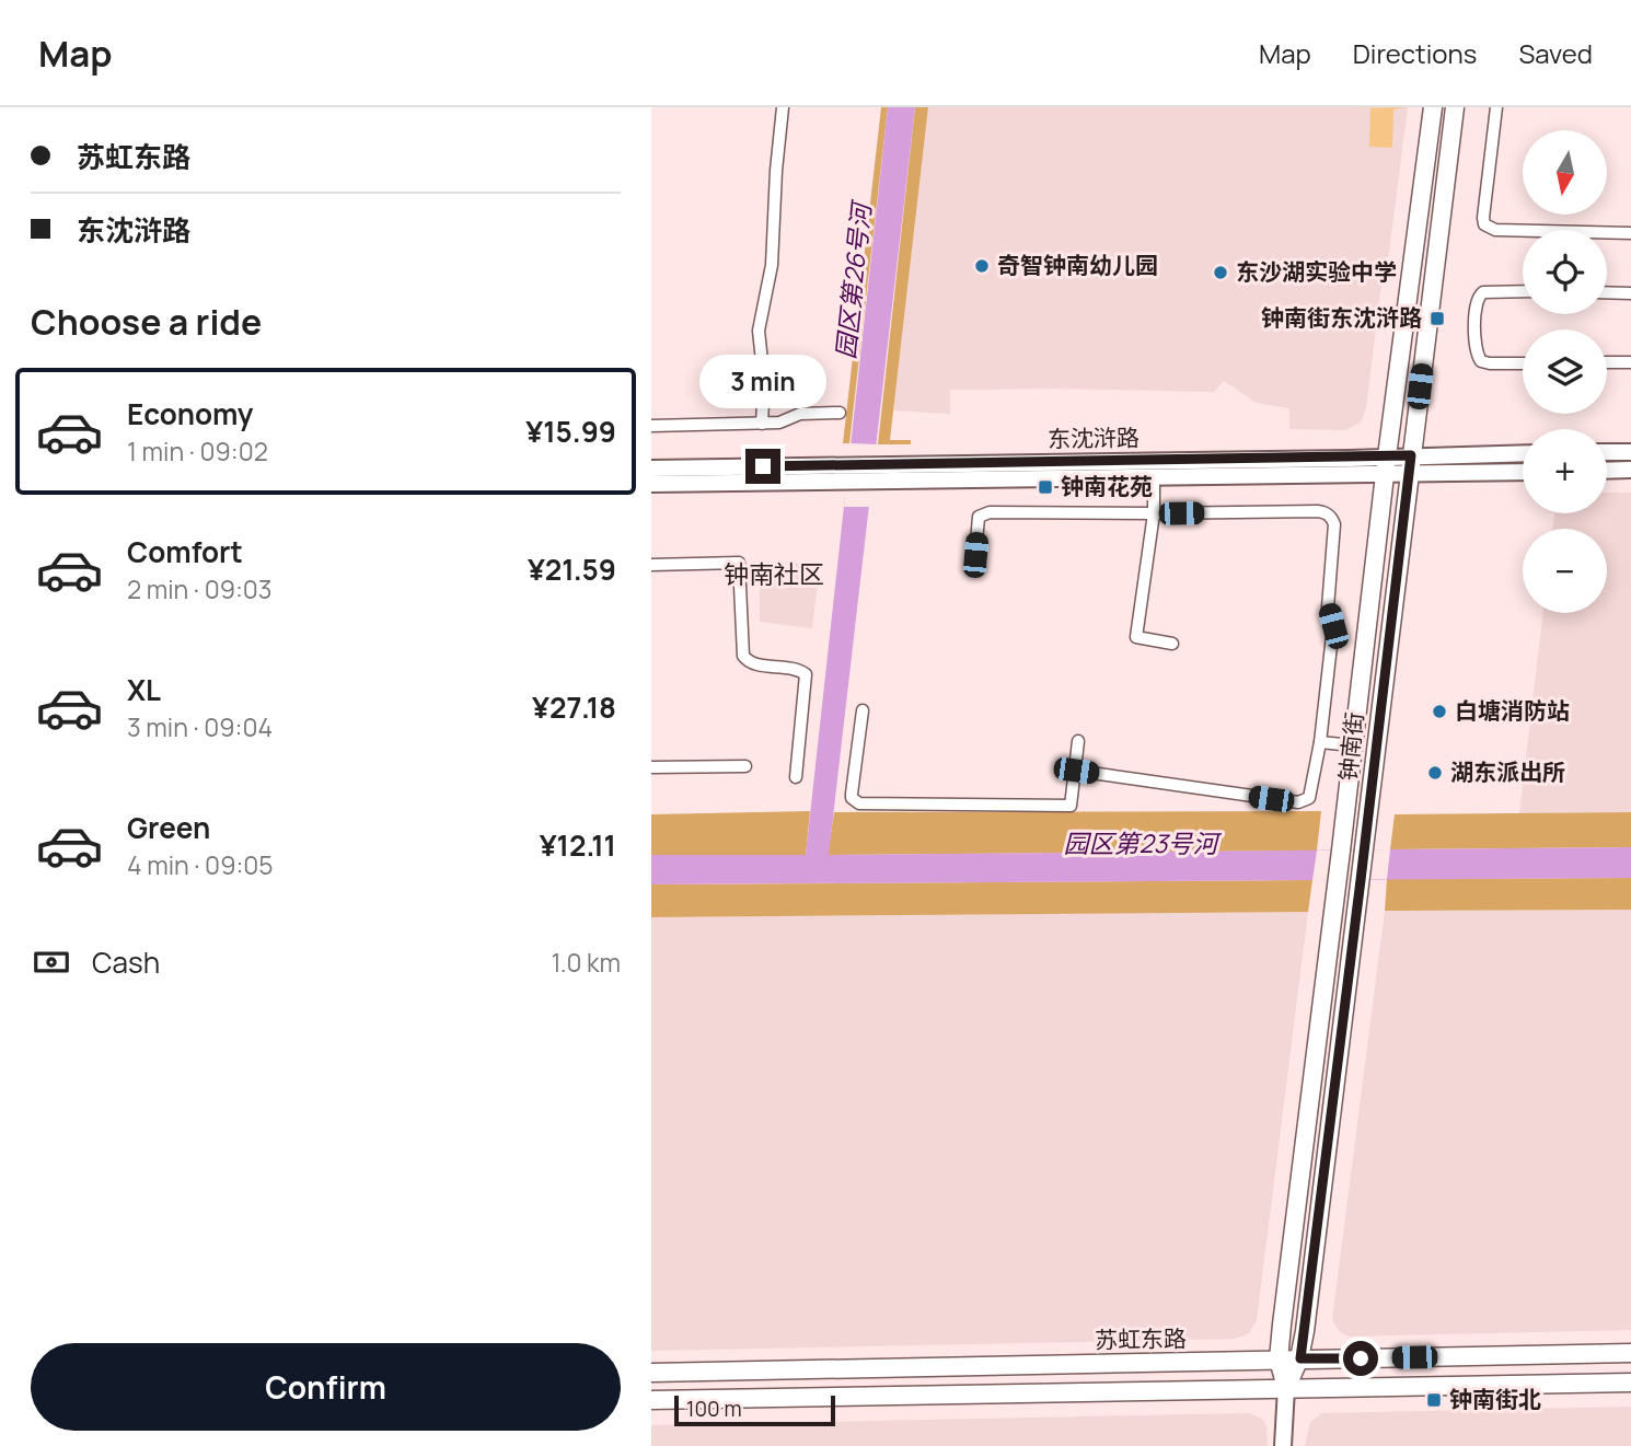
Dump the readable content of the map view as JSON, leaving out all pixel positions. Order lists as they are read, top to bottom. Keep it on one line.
{"streets":{"main road":["东沈浒路","钟南街","苏虹东路"]},"crossings":[["东沈浒路","钟南街"],["钟南街","苏虹东路"]],"districts":["钟南社区"],"water":["园区第26号河","园区第23号河"],"places":{"other":["奇智钟南幼儿园","东沙湖实验中学","白塘消防站","湖东派出所"],"transit":["钟南街东沈浒路","钟南花苑","钟南街北"]},"scale_bar":"100 m","north":"bottom","page":{"header":"Map","nav":["Map","Directions","Saved"],"banner":["苏虹东路","东沈浒路"],"map_buttons":["+","−"],"heading":"Choose a ride","bubble":"3 min","list":[{"name":"Economy","note":"1 min · 09:02","value":"¥15.99"},{"name":"Comfort","note":"2 min · 09:03","value":"¥21.59"},{"name":"XL","note":"3 min · 09:04","value":"¥27.18"},{"name":"Green","note":"4 min · 09:05","value":"¥12.11"}],"pay":["Cash","1.0 km"],"buttons":"Confirm","scale":"100 m"}}
